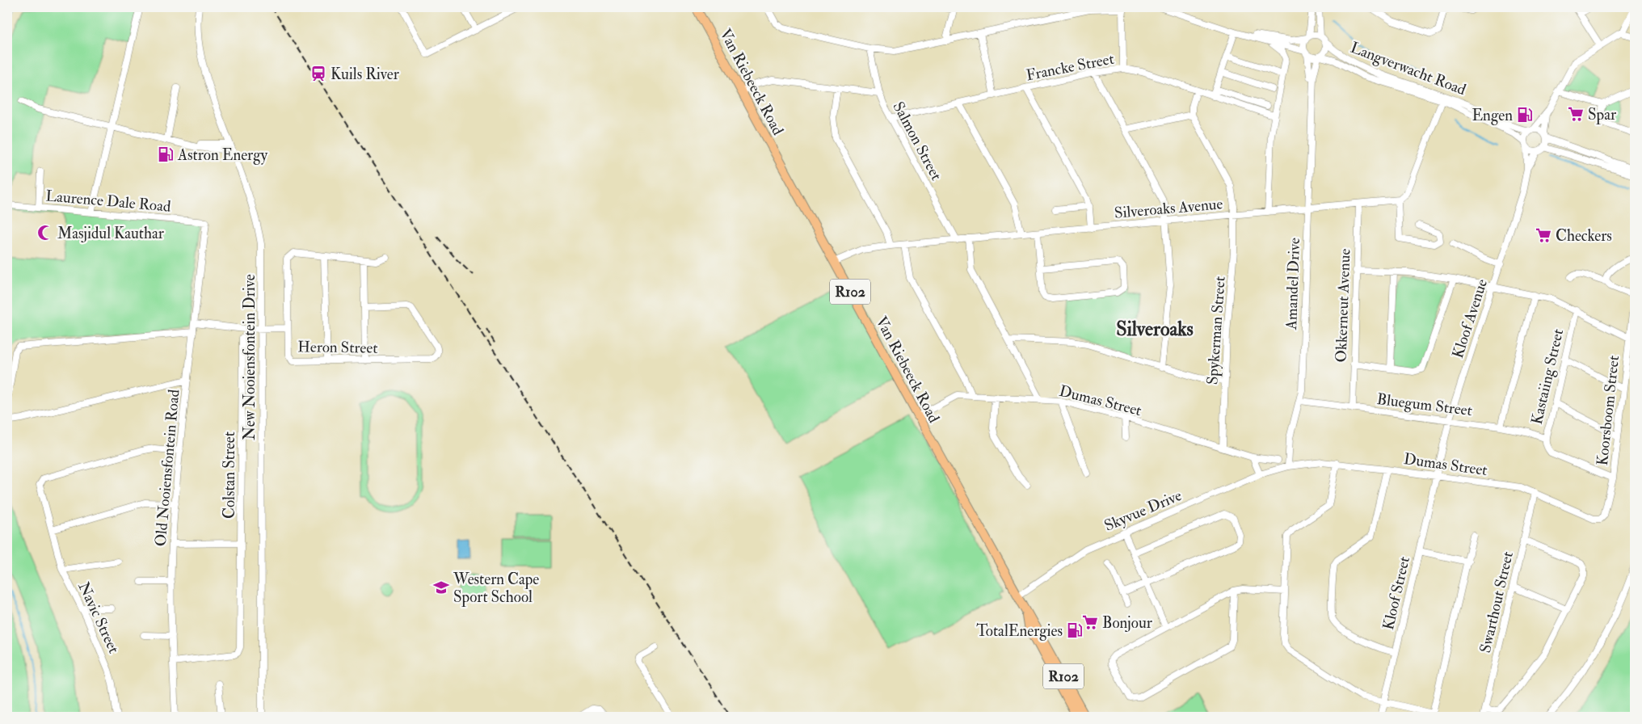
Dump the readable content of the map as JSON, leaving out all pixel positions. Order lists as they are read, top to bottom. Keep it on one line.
{"streets":{"main road":["Van Riebeeck Road","R102"],"street":["Francke Street","Langverwacht Road","Salmon Street","Laurence Dale Road","Silveroaks Avenue","Amandel Drive","Okkerneut Avenue","Kloof Avenue","Spykerman Street","Heron Street","New Nooiensfontein Drive","Kastaiing Street","Dumas Street","Bluegum Street","Koorsboom Street","Old Nooiensfontein Road","Colstan Street","Skyvue Drive","Kloof Street","Swarthout Street","Navic Street"]},"crossings":[["Francke Street","Salmon Street"],["Langverwacht Road","Amandel Drive"],["Langverwacht Road","Kloof Avenue"],["Van Riebeeck Road","Silveroaks Avenue"],["Van Riebeeck Road","Dumas Street"],["Van Riebeeck Road","Skyvue Drive"],["Salmon Street","Silveroaks Avenue"],["Laurence Dale Road","Old Nooiensfontein Road"],["Silveroaks Avenue","Amandel Drive"],["Silveroaks Avenue","Okkerneut Avenue"],["Silveroaks Avenue","Spykerman Street"],["Amandel Drive","Dumas Street"],["Amandel Drive","Bluegum Street"],["Amandel Drive","Skyvue Drive"],["Okkerneut Avenue","Bluegum Street"],["Kloof Avenue","Dumas Street"],["Kloof Avenue","Bluegum Street"],["Kloof Avenue","Kloof Street"],["Spykerman Street","Dumas Street"],["Kastaiing Street","Bluegum Street"],["Kastaiing Street","Koorsboom Street"],["Dumas Street","Koorsboom Street"],["Dumas Street","Skyvue Drive"],["Dumas Street","Kloof Street"],["Dumas Street","Swarthout Street"],["Old Nooiensfontein Road","Colstan Street"],["Old Nooiensfontein Road","Navic Street"]],"districts":["Silveroaks"],"places":{"station":["Kuils River"],"supermarket":["Spar","Checkers","Bonjour"],"fuel station":["Engen","Astron Energy","TotalEnergies"],"mosque":["Masjidul Kauthar"],"school or university":["Western Cape Sport School"]}}
